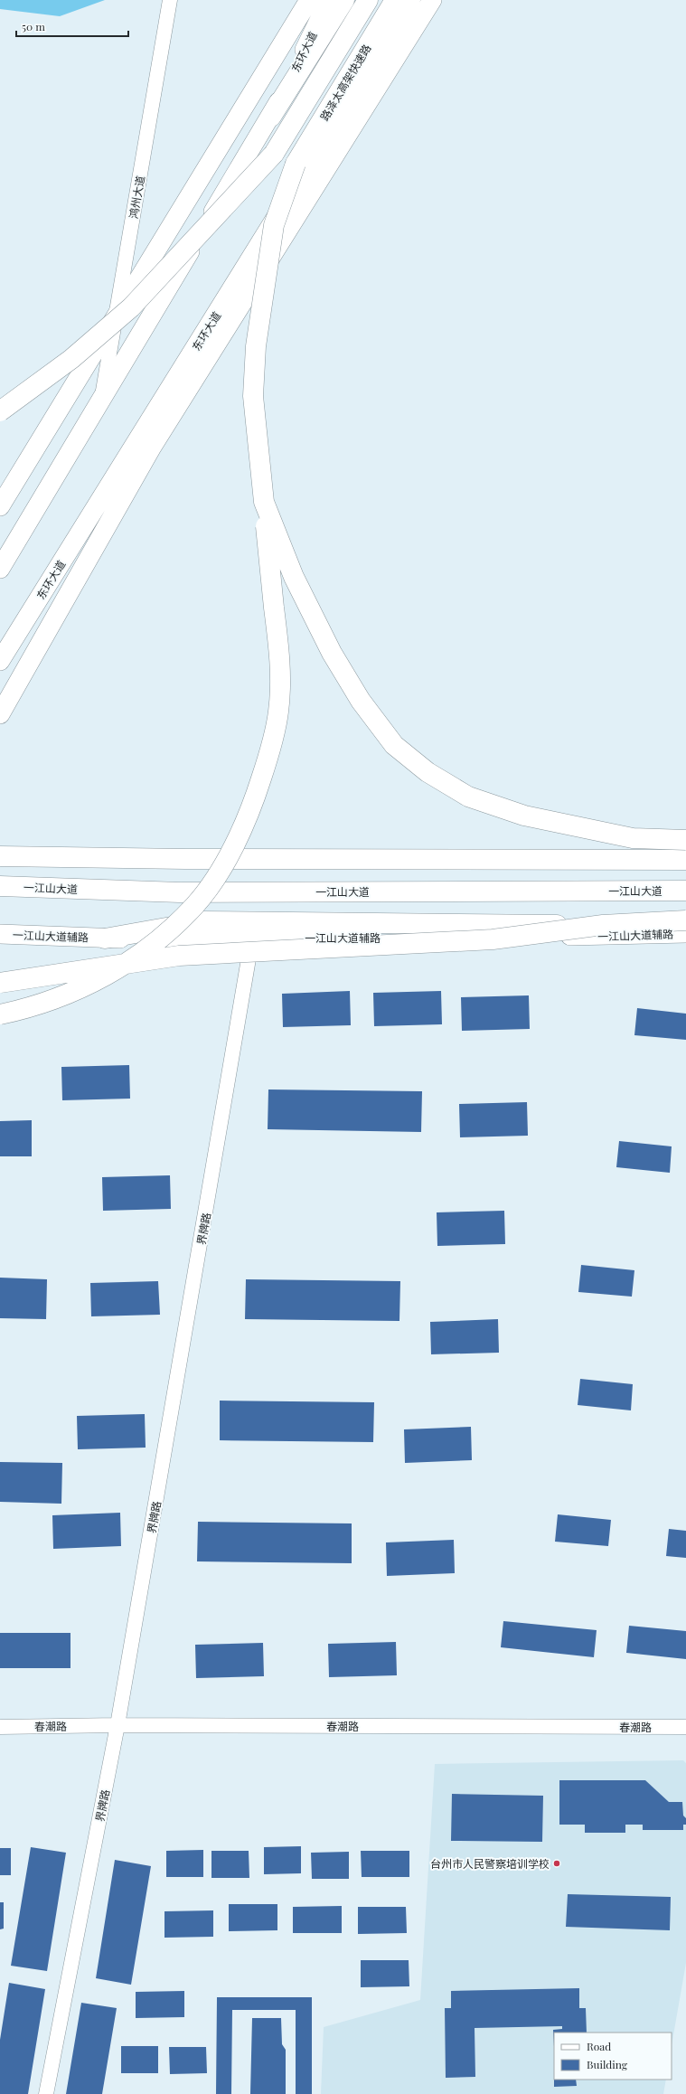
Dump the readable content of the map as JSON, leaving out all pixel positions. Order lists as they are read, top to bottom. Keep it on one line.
{"streets":{"highway":["路泽太高架快速路","一江山大道"],"main road":["东环大道","一江山大道辅路"],"street":["鸿州大道","界牌路","春潮路"]},"crossings":[["东环大道","鸿州大道"],["一江山大道辅路","界牌路"],["界牌路","春潮路"]],"places":["台州市人民警察培训学校"],"legend":["Road","Building"],"scale_bar":"50 m"}
